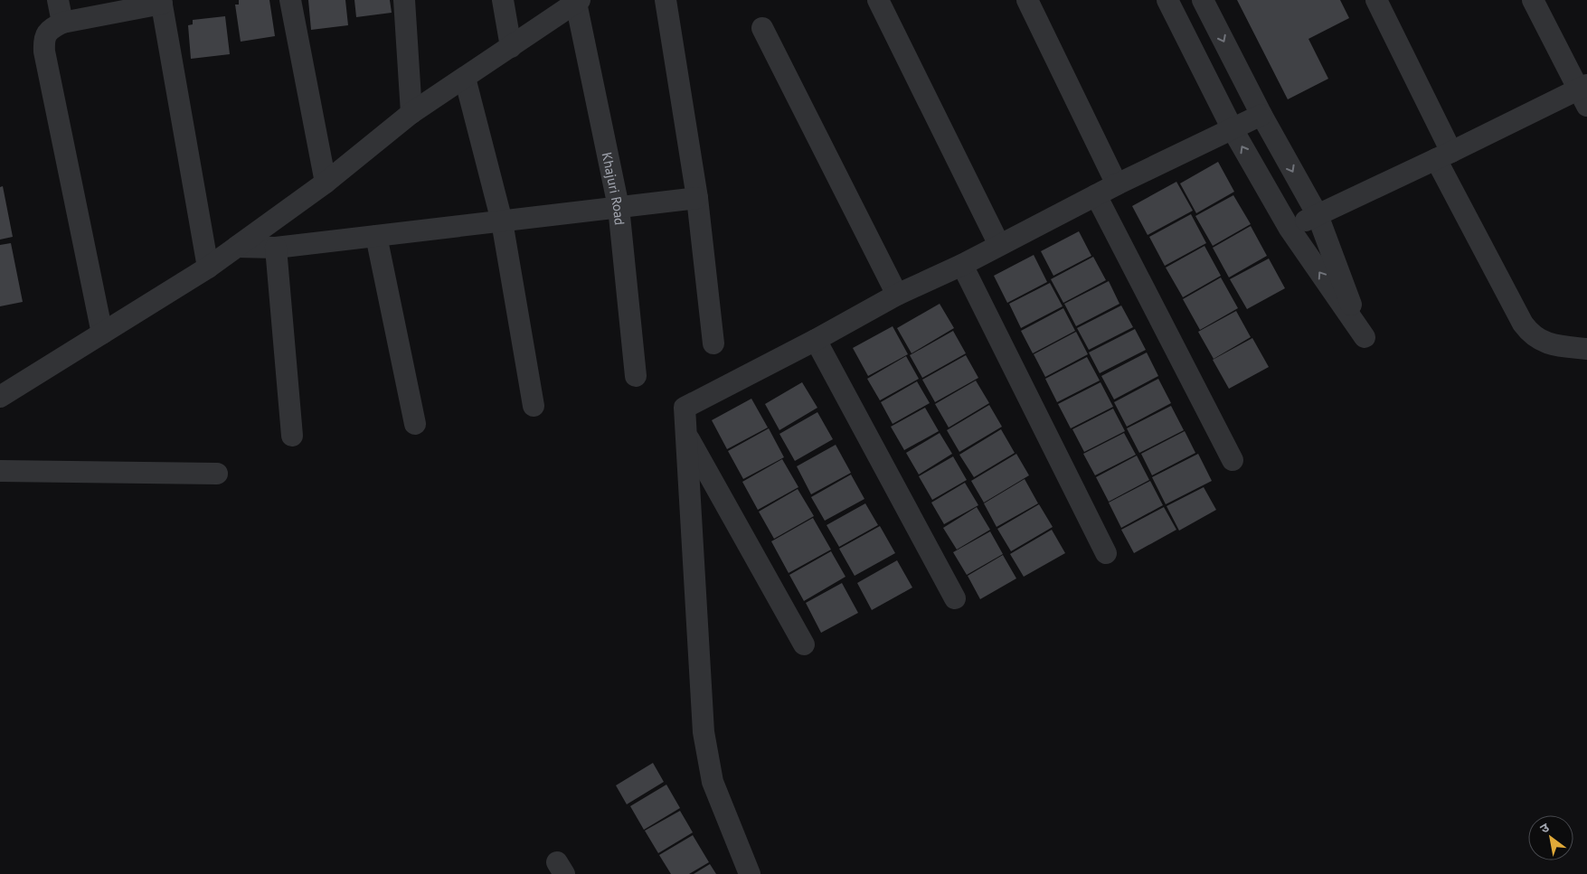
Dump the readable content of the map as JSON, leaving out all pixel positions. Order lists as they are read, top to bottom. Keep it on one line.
{"streets":{"street":["Khajuri Road"]},"north":"top left"}
